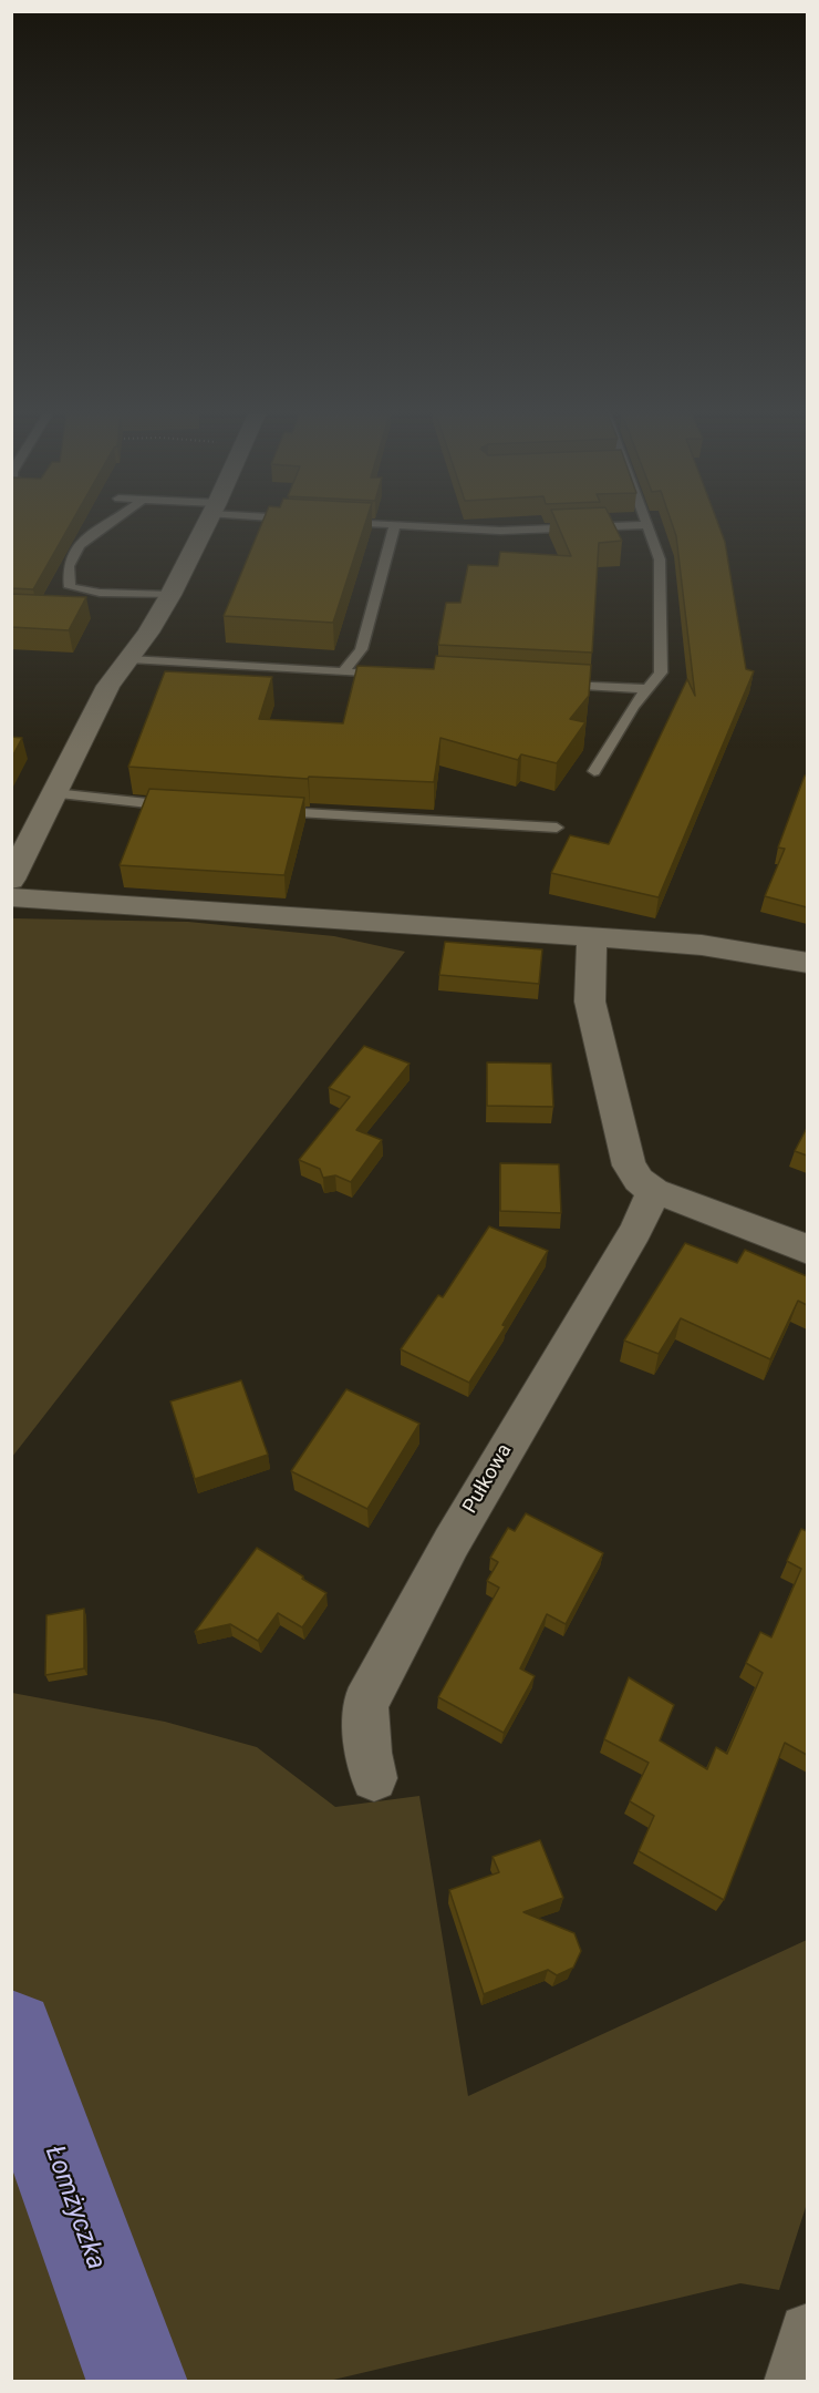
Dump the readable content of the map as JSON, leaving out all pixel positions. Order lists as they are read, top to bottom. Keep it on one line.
{"streets":{"street":["Pułkowa"]},"water":["Łomżyczka"]}
